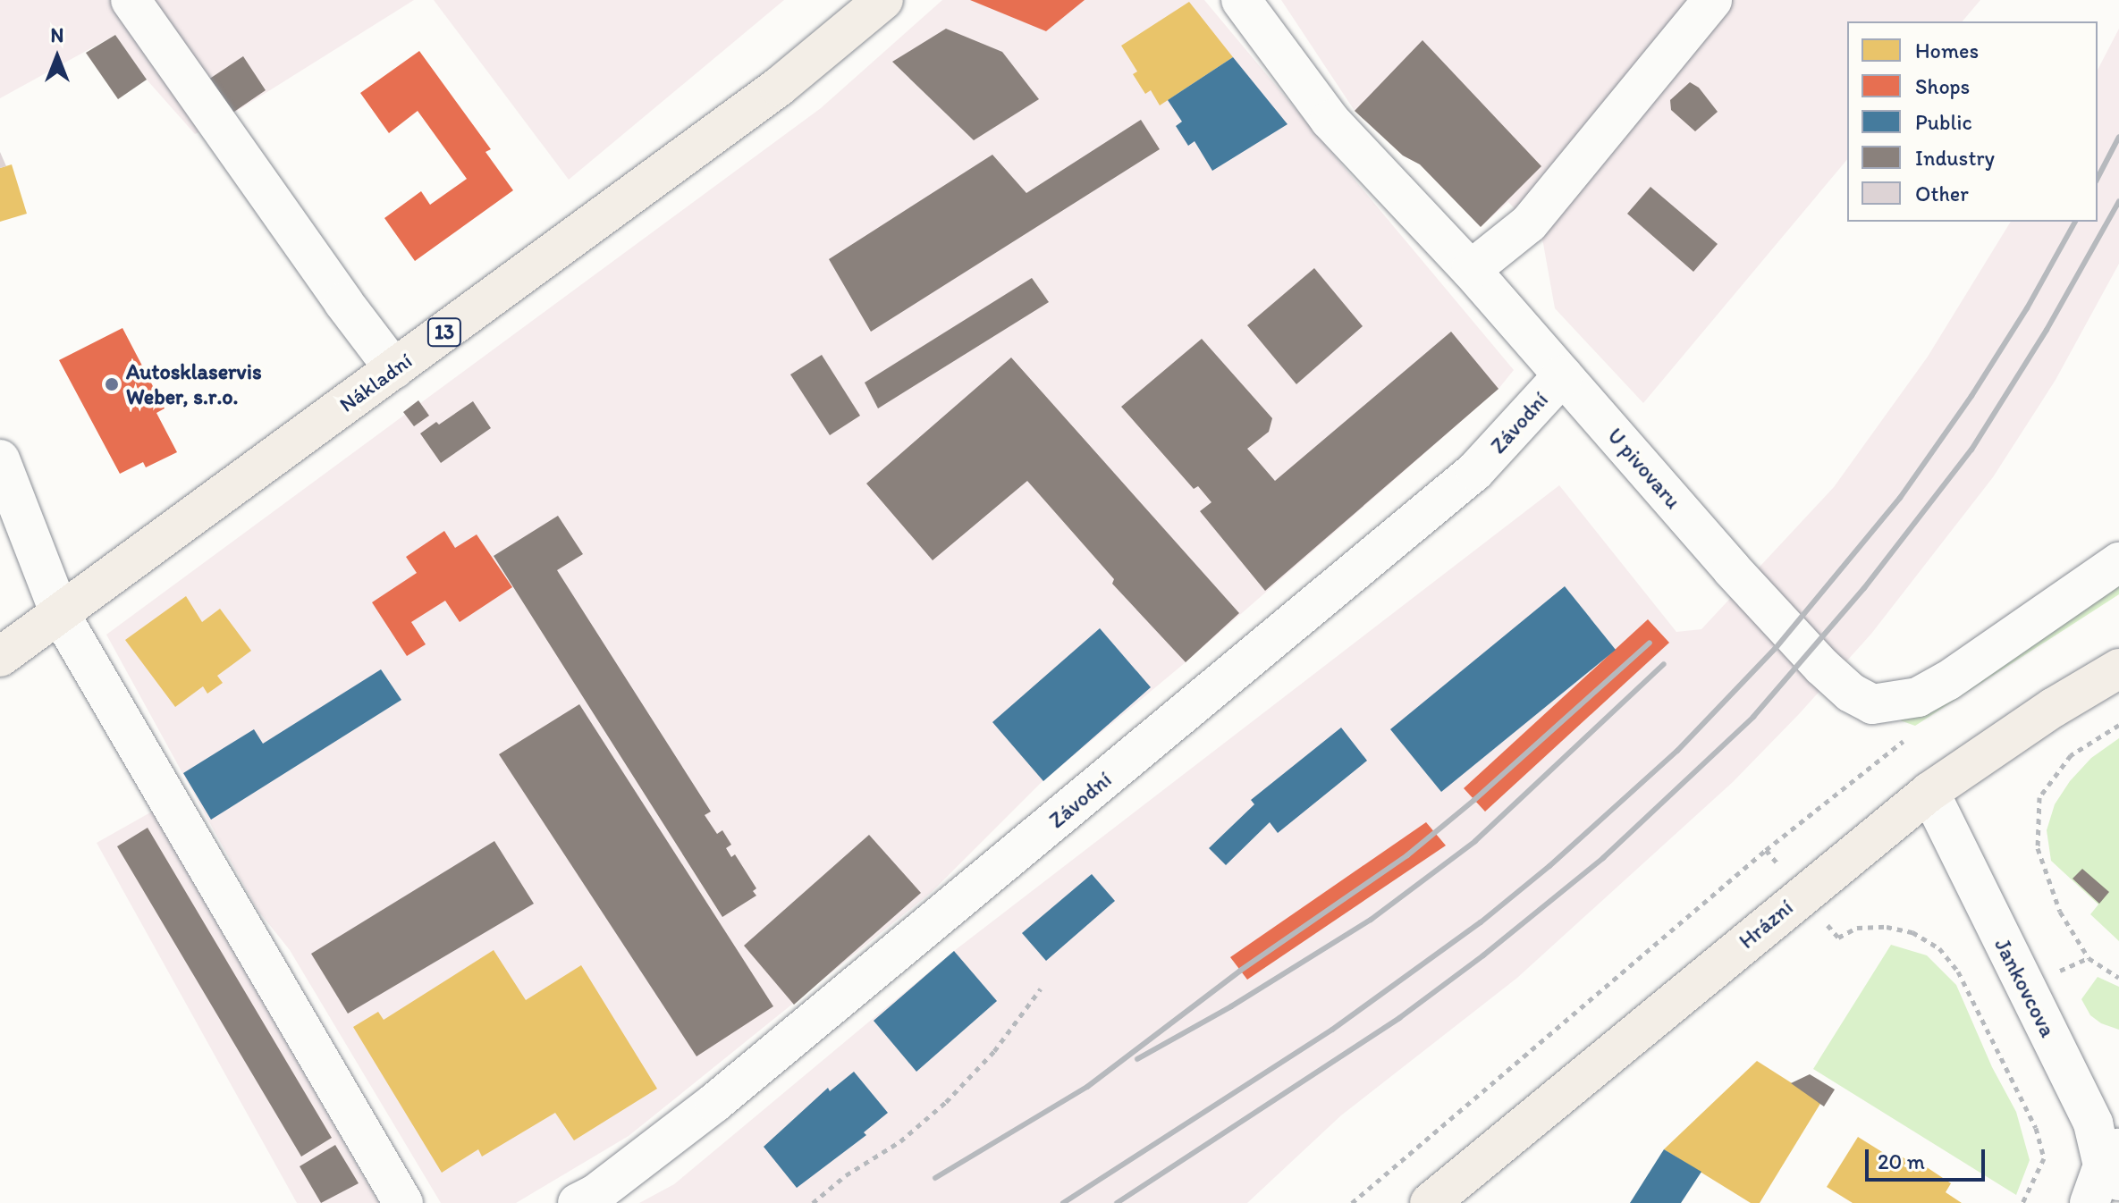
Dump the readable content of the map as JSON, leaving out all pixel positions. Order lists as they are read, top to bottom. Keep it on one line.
{"streets":{"main road":["13","Nákladní","Hrázní"],"street":["Závodní","U pivovaru","Jankovcova"]},"crossings":[["Závodní","U pivovaru"],["Hrázní","Jankovcova"]],"places":["Autosklaservis Weber, s.r.o."],"legend":["Homes","Shops","Public","Industry","Other"],"scale_bar":"20 m","north":"top"}
